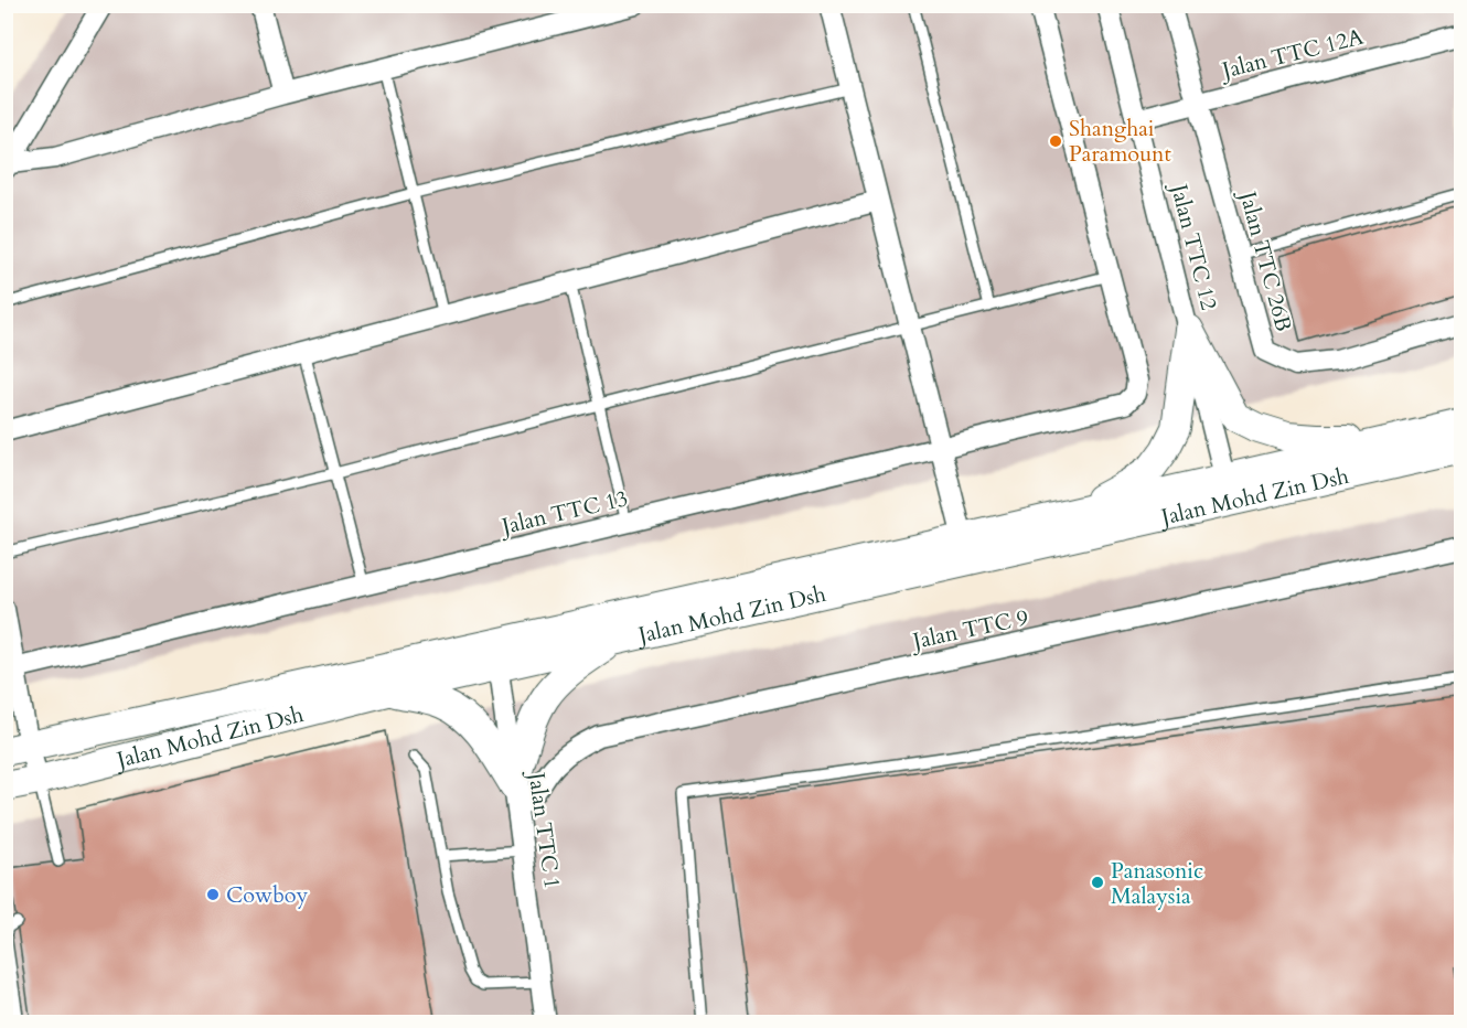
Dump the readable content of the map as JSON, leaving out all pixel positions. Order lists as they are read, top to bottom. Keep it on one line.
{"streets":{"main road":["Jalan Mohd Zin Dsh"],"street":["Jalan TTC 12A","Jalan TTC 12","Jalan TTC 26B","Jalan TTC 13","Jalan TTC 9","Jalan TTC 1"]},"crossings":[["Jalan TTC 12A","Jalan TTC 12"],["Jalan TTC 12A","Jalan TTC 26B"],["Jalan TTC 12","Jalan Mohd Zin Dsh"],["Jalan Mohd Zin Dsh","Jalan TTC 1"],["Jalan TTC 9","Jalan TTC 1"]],"places":["Shanghai Paramount","Panasonic Malaysia","Cowboy"]}
